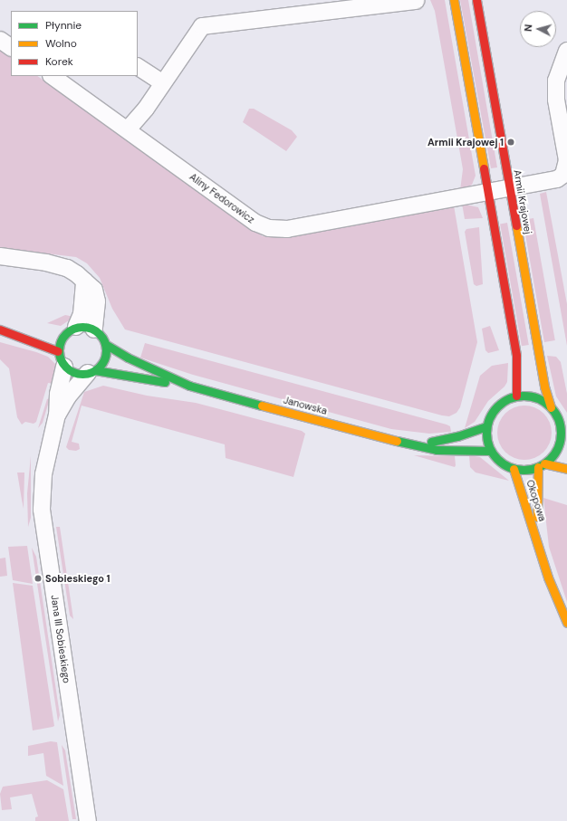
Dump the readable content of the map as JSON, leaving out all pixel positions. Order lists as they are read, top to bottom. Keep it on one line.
{"streets":{"main road":["Armii Krajowej","Janowska","Okopowa"],"street":["Aliny Fedorowicz","Jana III Sobieskiego"]},"crossings":[["Aliny Fedorowicz","Armii Krajowej"],["Armii Krajowej","Janowska"],["Armii Krajowej","Okopowa"],["Janowska","Okopowa"],["Janowska","Jana III Sobieskiego"]],"places":["Armii Krajowej 1","Sobieskiego 1"],"legend":["Płynnie","Wolno","Korek"],"north":"left"}
